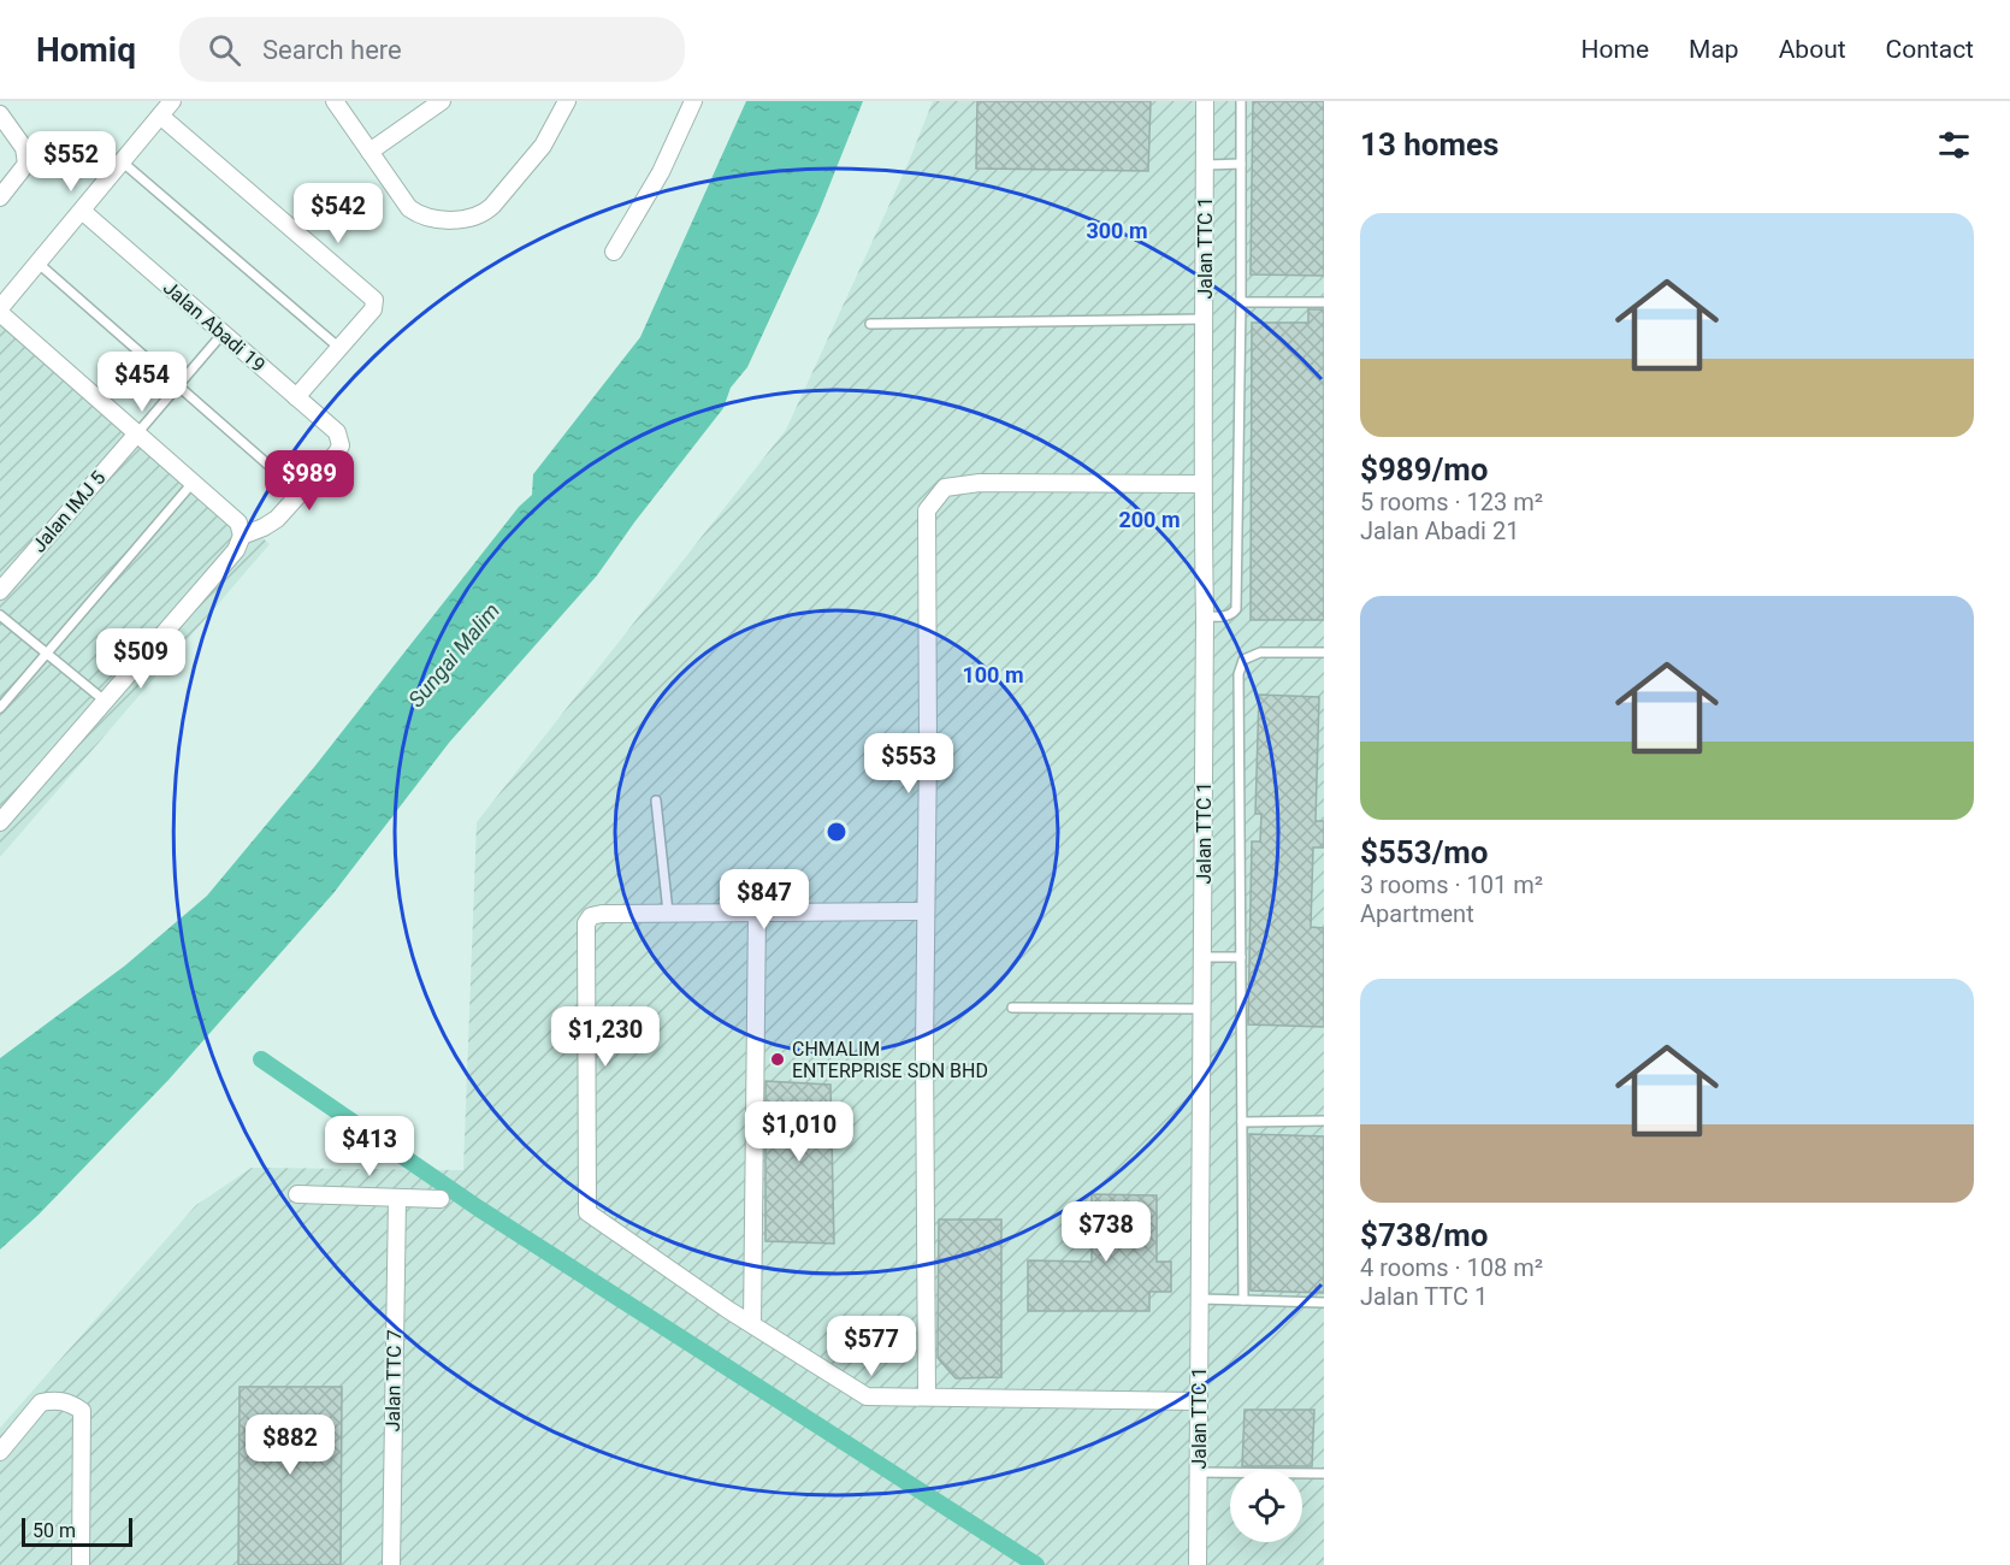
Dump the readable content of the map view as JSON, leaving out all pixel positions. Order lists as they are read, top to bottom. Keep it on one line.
{"streets":{"street":["Jalan TTC 1","Jalan Abadi 19","Jalan IMJ 5","Jalan TTC 7"]},"water":["Sungai Malim"],"places":["CHMALIM ENTERPRISE SDN BHD"],"scale_bar":"50 m","page":{"header":"Homiq","search":"Search here","nav":["Home","Map","About","Contact"],"heading":"13 homes","price":["$552","$542","$454","$989","$509","$553","$847","$1,230","$1,010","$413","$738","$577","$882"],"list":[{"name":"$989/mo","note":"5 rooms · 123 m² · Jalan Abadi 21"},{"name":"$553/mo","note":"3 rooms · 101 m² · Apartment"},{"name":"$738/mo","note":"4 rooms · 108 m² · Jalan TTC 1"}],"scale":"50 m"},"rings":["300 m","200 m","100 m"]}
